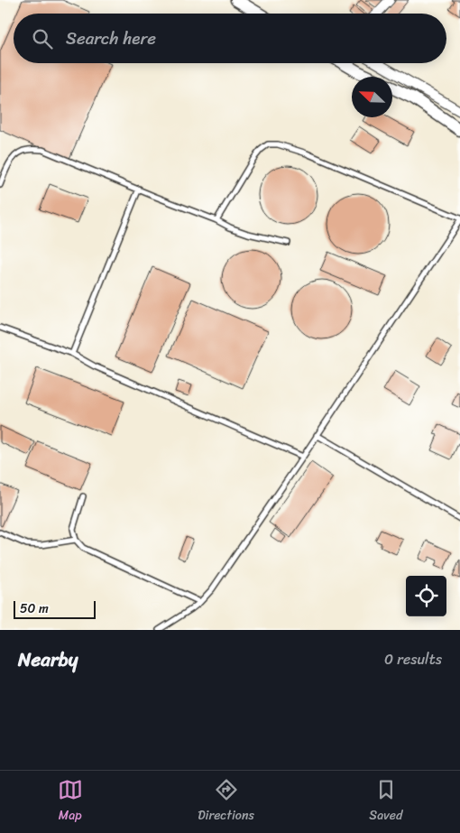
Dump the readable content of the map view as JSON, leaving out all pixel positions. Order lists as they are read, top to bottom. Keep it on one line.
{"scale_bar":"50 m","north":"top left","page":{"search":"Search here","scale":"50 m","heading":["Nearby","0 results"],"nav":["Map","Directions","Saved"]}}
